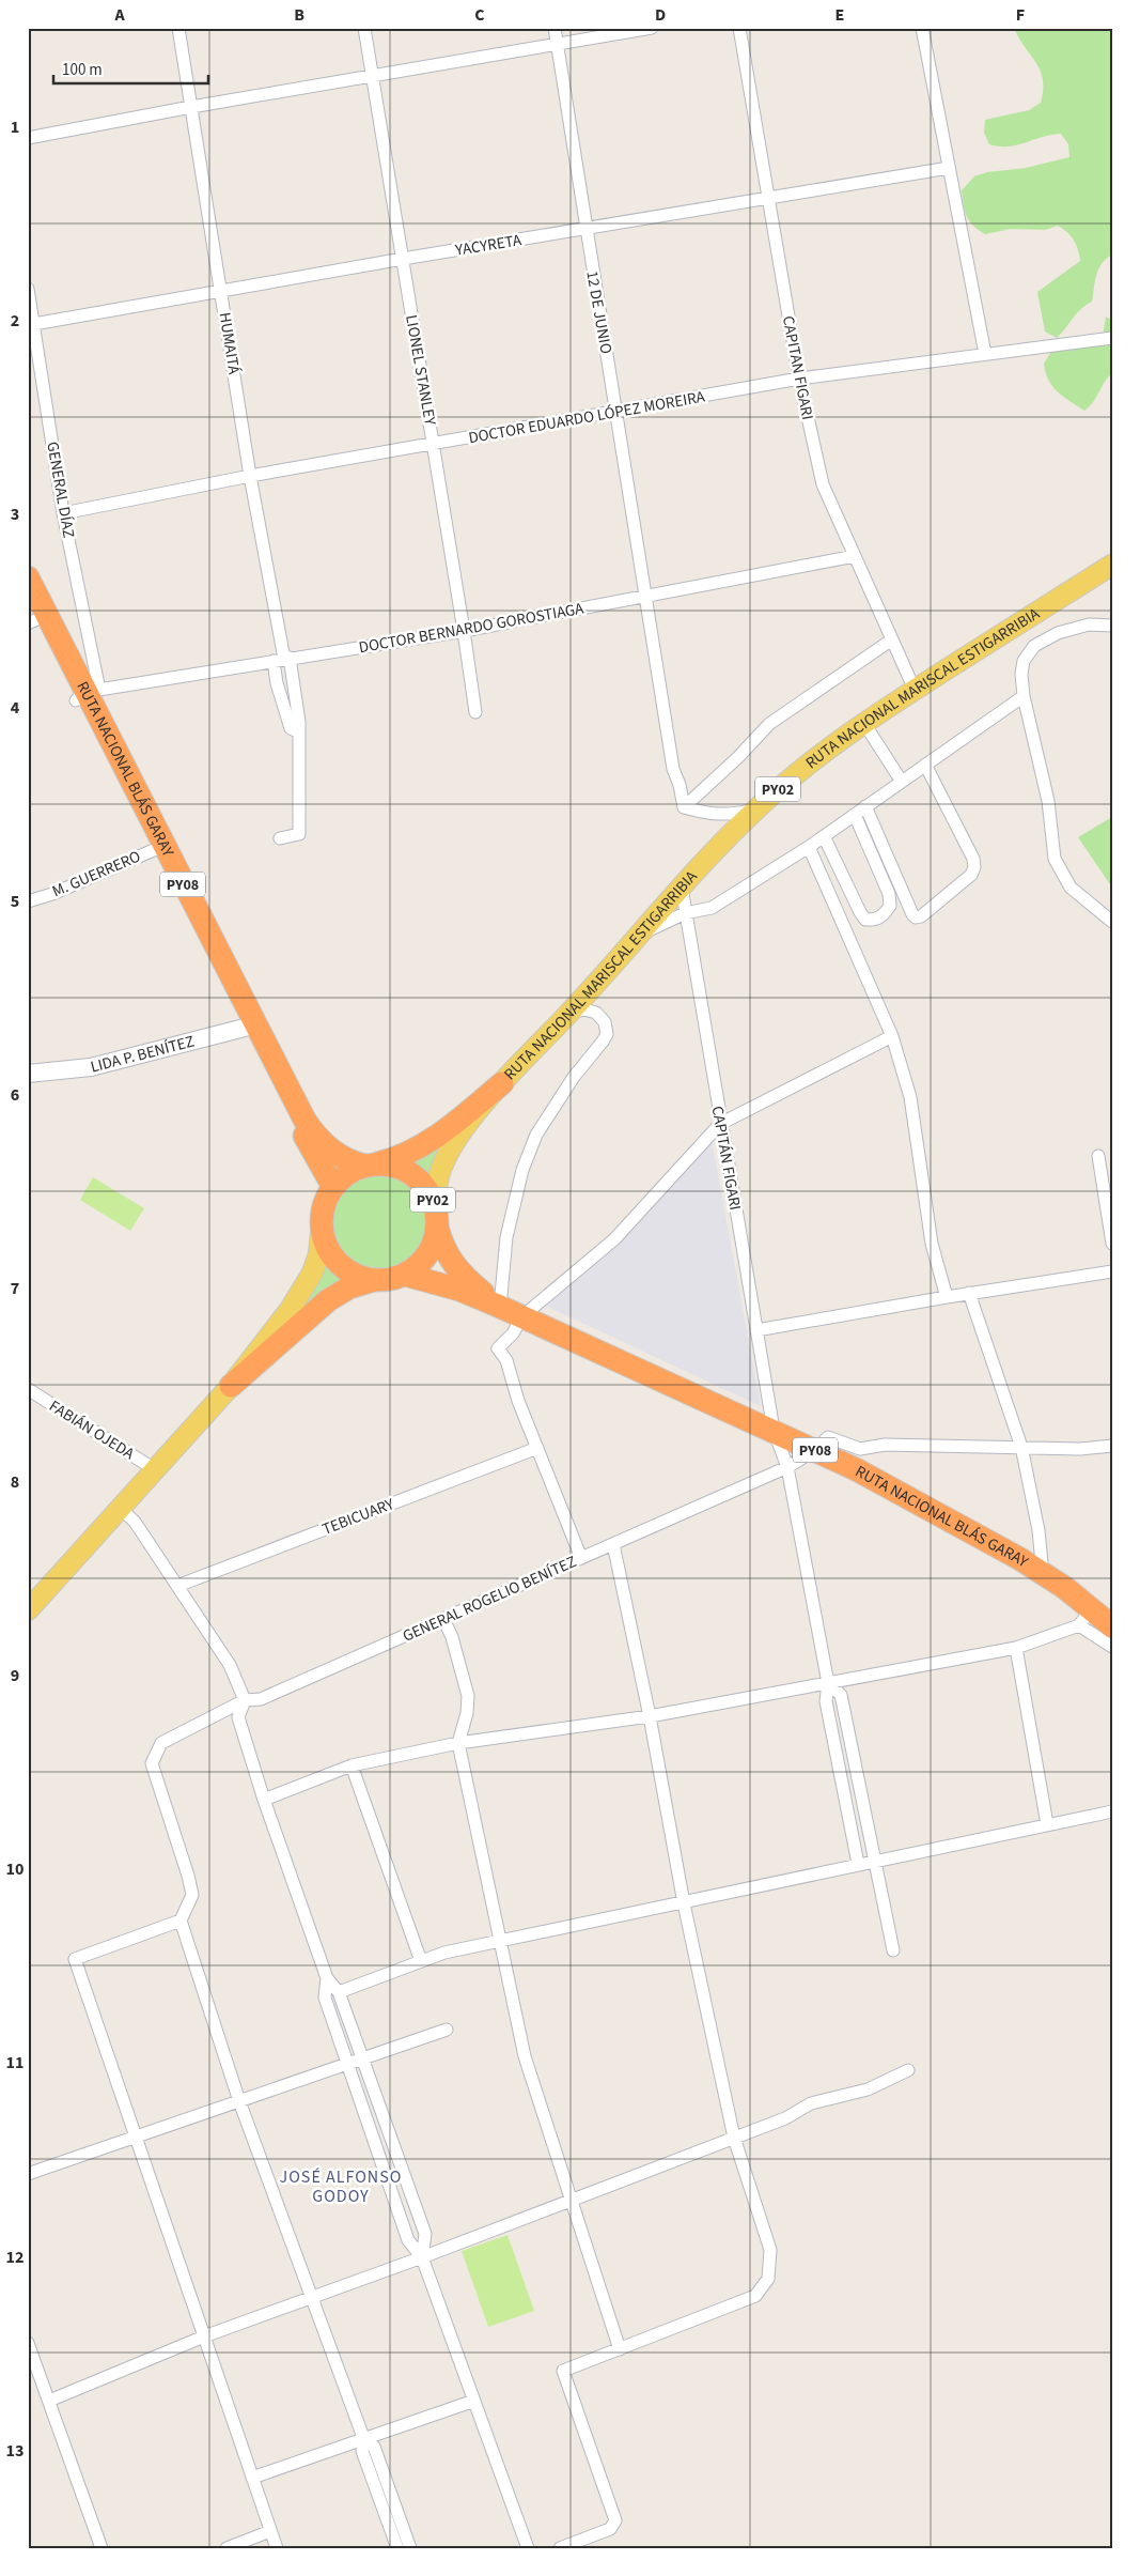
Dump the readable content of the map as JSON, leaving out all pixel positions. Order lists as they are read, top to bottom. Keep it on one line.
{"streets":{"highway":["RUTA NACIONAL BLÁS GARAY","PY02","PY08"],"main road":["RUTA NACIONAL MARISCAL ESTIGARRIBIA"],"street":["YACYRETA","12 DE JUNIO","HUMAITÁ","CAPITAN FIGARI","LIONEL STANLEY","DOCTOR EDUARDO LÓPEZ MOREIRA","GENERAL DÍAZ","DOCTOR BERNARDO GOROSTIAGA","M. GUERRERO","LIDA P. BENÍTEZ","CAPITÁN FIGARI","FABIÁN OJEDA","TEBICUARY","GENERAL ROGELIO BENÍTEZ"]},"crossings":[["YACYRETA","12 DE JUNIO"],["YACYRETA","HUMAITÁ"],["YACYRETA","CAPITAN FIGARI"],["YACYRETA","LIONEL STANLEY"],["YACYRETA","GENERAL DÍAZ"],["12 DE JUNIO","DOCTOR EDUARDO LÓPEZ MOREIRA"],["12 DE JUNIO","DOCTOR BERNARDO GOROSTIAGA"],["HUMAITÁ","DOCTOR EDUARDO LÓPEZ MOREIRA"],["HUMAITÁ","DOCTOR BERNARDO GOROSTIAGA"],["CAPITAN FIGARI","DOCTOR EDUARDO LÓPEZ MOREIRA"],["CAPITAN FIGARI","DOCTOR BERNARDO GOROSTIAGA"],["CAPITAN FIGARI","RUTA NACIONAL MARISCAL ESTIGARRIBIA"],["LIONEL STANLEY","DOCTOR EDUARDO LÓPEZ MOREIRA"],["LIONEL STANLEY","DOCTOR BERNARDO GOROSTIAGA"],["DOCTOR EDUARDO LÓPEZ MOREIRA","GENERAL DÍAZ"],["GENERAL DÍAZ","DOCTOR BERNARDO GOROSTIAGA"],["GENERAL DÍAZ","RUTA NACIONAL BLÁS GARAY"],["DOCTOR BERNARDO GOROSTIAGA","RUTA NACIONAL BLÁS GARAY"],["RUTA NACIONAL MARISCAL ESTIGARRIBIA","PY02"],["RUTA NACIONAL MARISCAL ESTIGARRIBIA","CAPITÁN FIGARI"],["RUTA NACIONAL BLÁS GARAY","PY02"],["RUTA NACIONAL BLÁS GARAY","M. GUERRERO"],["RUTA NACIONAL BLÁS GARAY","LIDA P. BENÍTEZ"],["RUTA NACIONAL BLÁS GARAY","CAPITÁN FIGARI"],["RUTA NACIONAL BLÁS GARAY","GENERAL ROGELIO BENÍTEZ"],["PY02","FABIÁN OJEDA"],["CAPITÁN FIGARI","GENERAL ROGELIO BENÍTEZ"]],"districts":["JOSÉ ALFONSO GODOY"],"scale_bar":"100 m","grid":{"columns":["A","B","C","D","E","F"],"rows":["1","2","3","4","5","6","7","8","9","10","11","12","13"]}}
